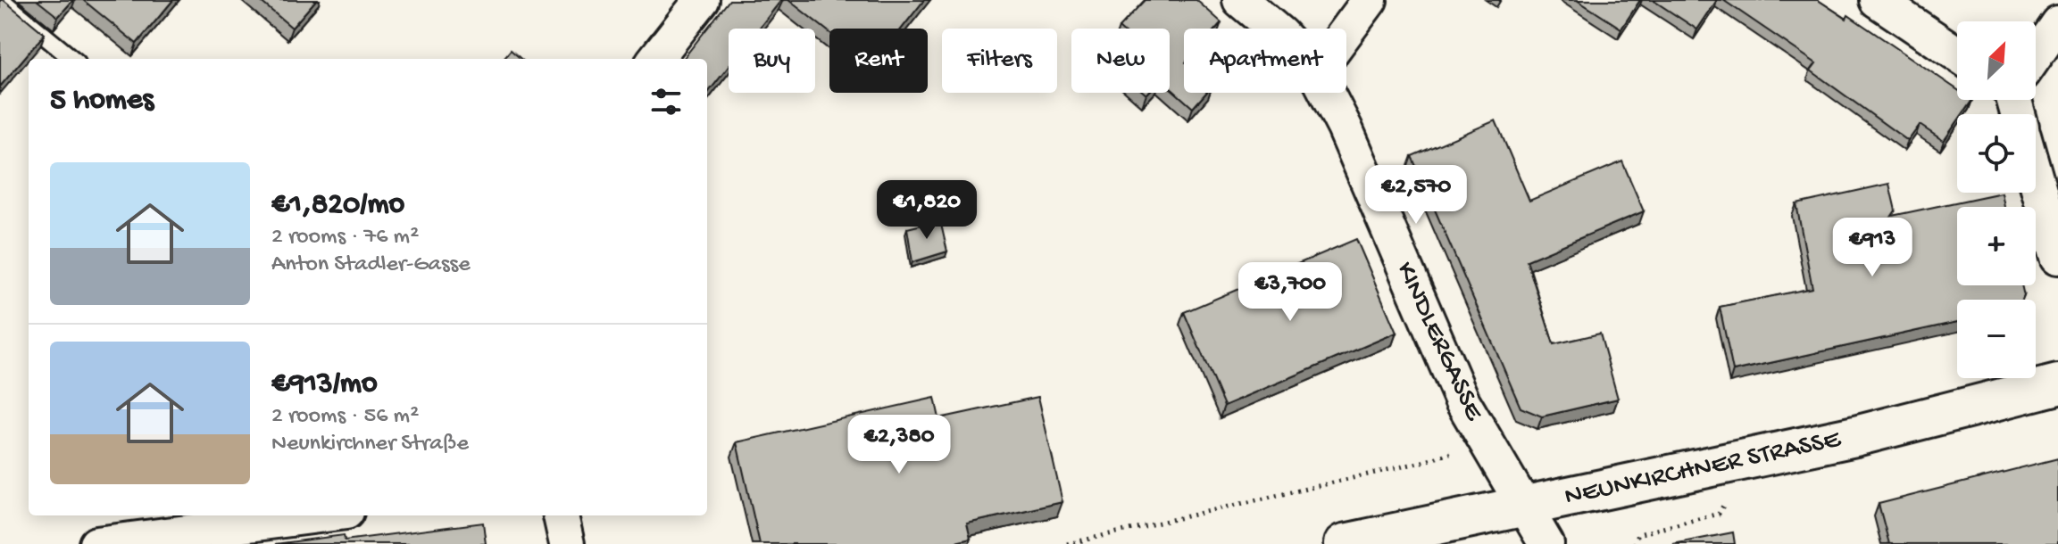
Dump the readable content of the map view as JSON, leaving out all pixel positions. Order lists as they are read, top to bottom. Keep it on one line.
{"streets":{"main road":["NEUNKIRCHNER STRASSE"],"street":["KINDLERGASSE"]},"crossings":[["KINDLERGASSE","NEUNKIRCHNER STRASSE"]],"north":"top right","page":{"map_buttons":["+","−"],"chip":["Buy","Rent","Filters","New","Apartment"],"heading":"5 homes","list":[{"name":"€1,820/mo","note":"2 rooms · 76 m² · Anton Stadler-Gasse"},{"name":"€913/mo","note":"2 rooms · 56 m² · Neunkirchner Straße"}],"price":["€2,570","€1,820","€913","€3,700","€2,380"]}}
